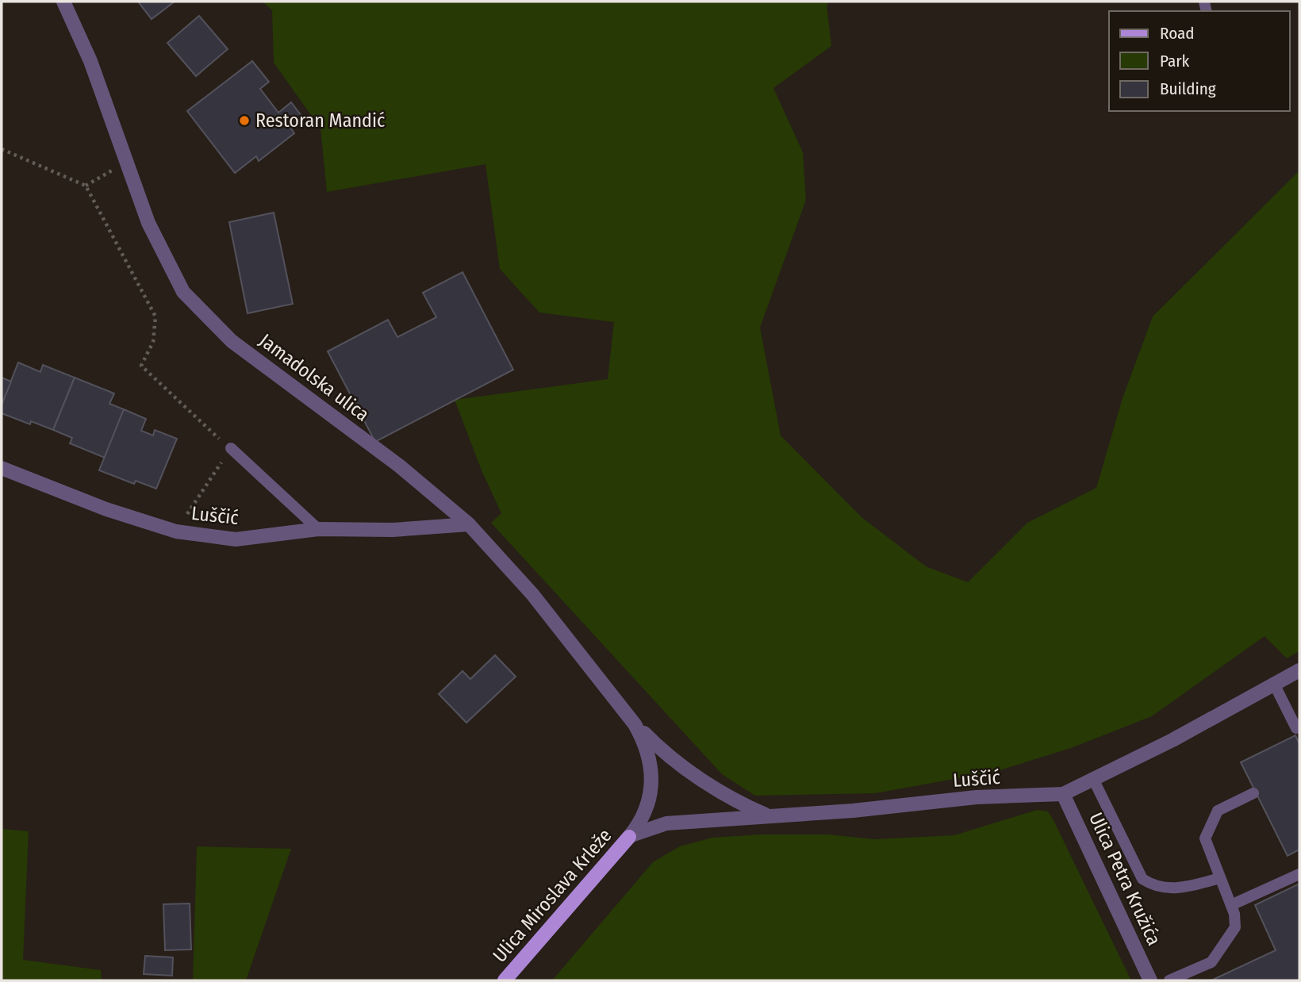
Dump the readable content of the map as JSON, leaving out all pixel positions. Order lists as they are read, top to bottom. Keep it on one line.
{"streets":{"main road":["Ulica Miroslava Krleže"],"street":["Jamadolska ulica","Luščić","Ulica Petra Kružića"]},"crossings":[["Jamadolska ulica","Luščić"],["Jamadolska ulica","Ulica Miroslava Krleže"],["Luščić","Ulica Petra Kružića"],["Luščić","Ulica Miroslava Krleže"]],"places":["Restoran Mandić"],"legend":["Road","Park","Building"]}
